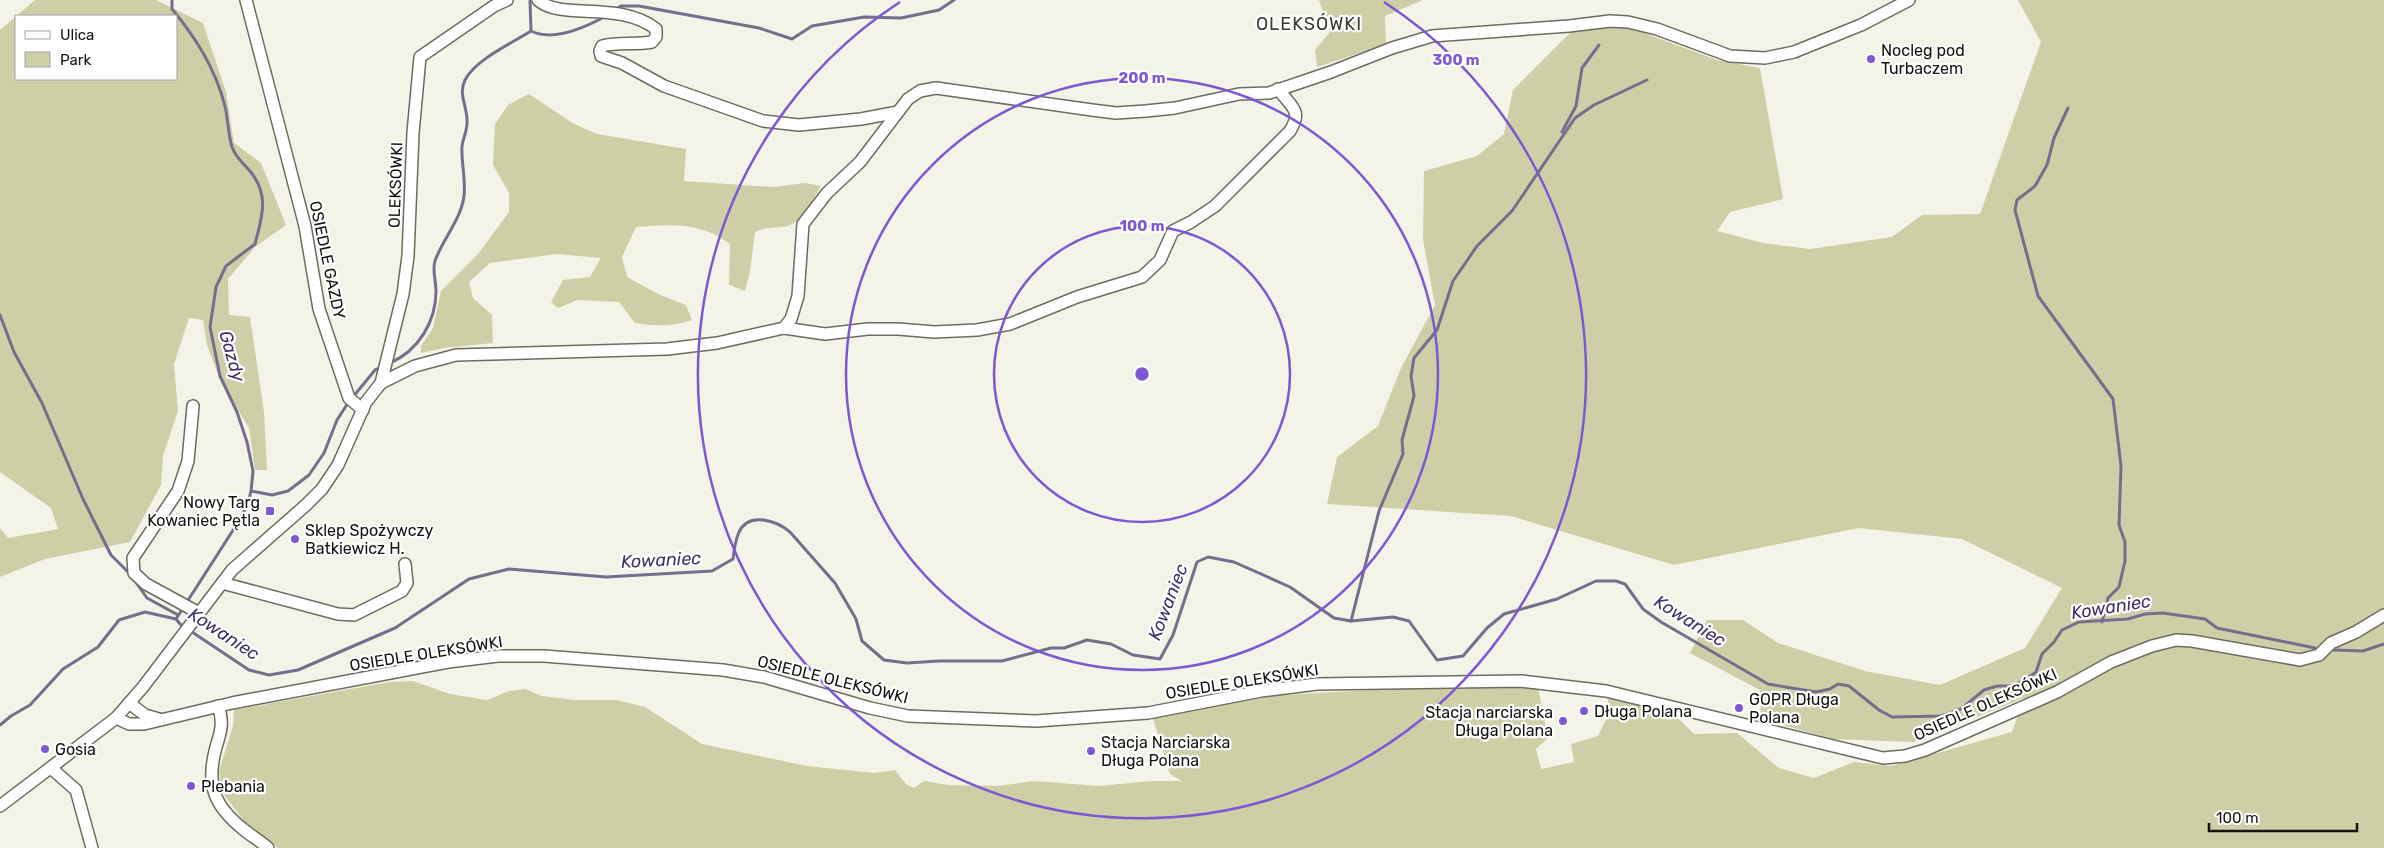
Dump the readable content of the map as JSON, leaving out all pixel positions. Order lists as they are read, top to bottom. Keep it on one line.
{"streets":{"street":["OLEKSÓWKI","OSIEDLE GAZDY","OSIEDLE OLEKSÓWKI"]},"crossings":[["OLEKSÓWKI","OSIEDLE GAZDY"]],"districts":["OLEKSÓWKI"],"water":["Gazdy","Kowaniec"],"places":{"other":["Nocleg pod Turbaczem","Sklep Spożywczy Batkiewicz H.","GOPR Długa Polana","Długa Polana","Stacja narciarska Długa Polana","Gosia","Stacja Narciarska Długa Polana","Plebania"],"transit":["Nowy Targ Kowaniec Pętla"]},"legend":["Ulica","Park"],"scale_bar":"100 m","rings":["300 m","200 m","100 m"]}
